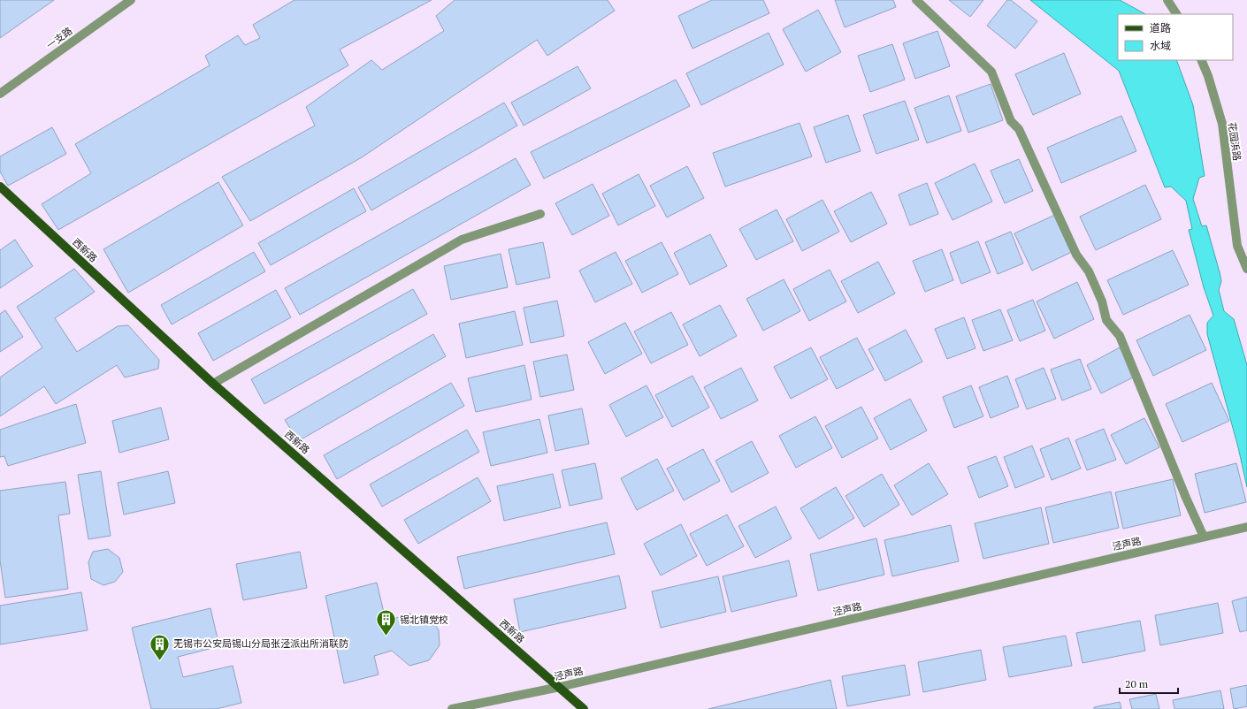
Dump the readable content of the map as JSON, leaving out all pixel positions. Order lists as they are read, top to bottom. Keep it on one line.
{"streets":{"main road":["西新路"],"street":["一支路","花园浜路","泾声路"]},"crossings":[["西新路","泾声路"]],"places":{"building":["锡北镇党校","无锡市公安局锡山分局张泾派出所消联防"]},"legend":["道路","水域"],"scale_bar":"20 m"}
